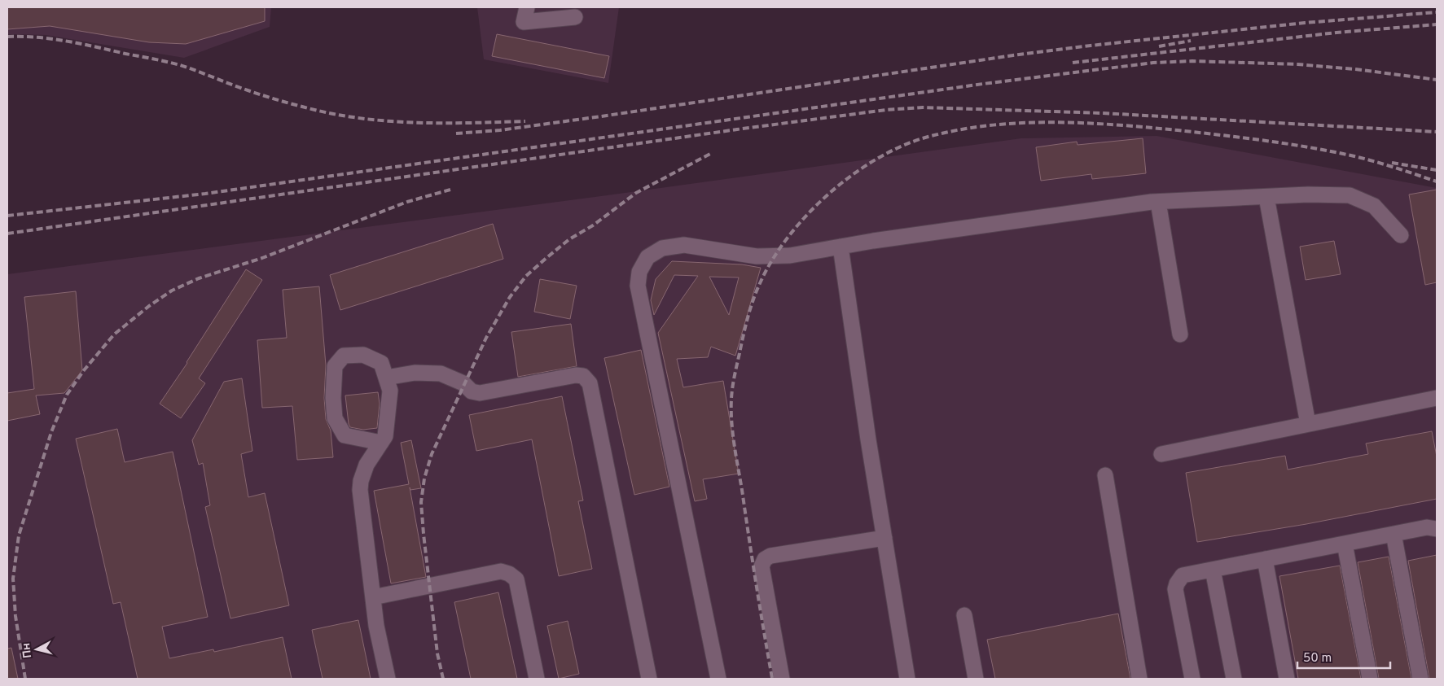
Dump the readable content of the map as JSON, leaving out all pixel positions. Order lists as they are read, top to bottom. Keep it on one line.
{"scale_bar":"50 m","north":"left"}
